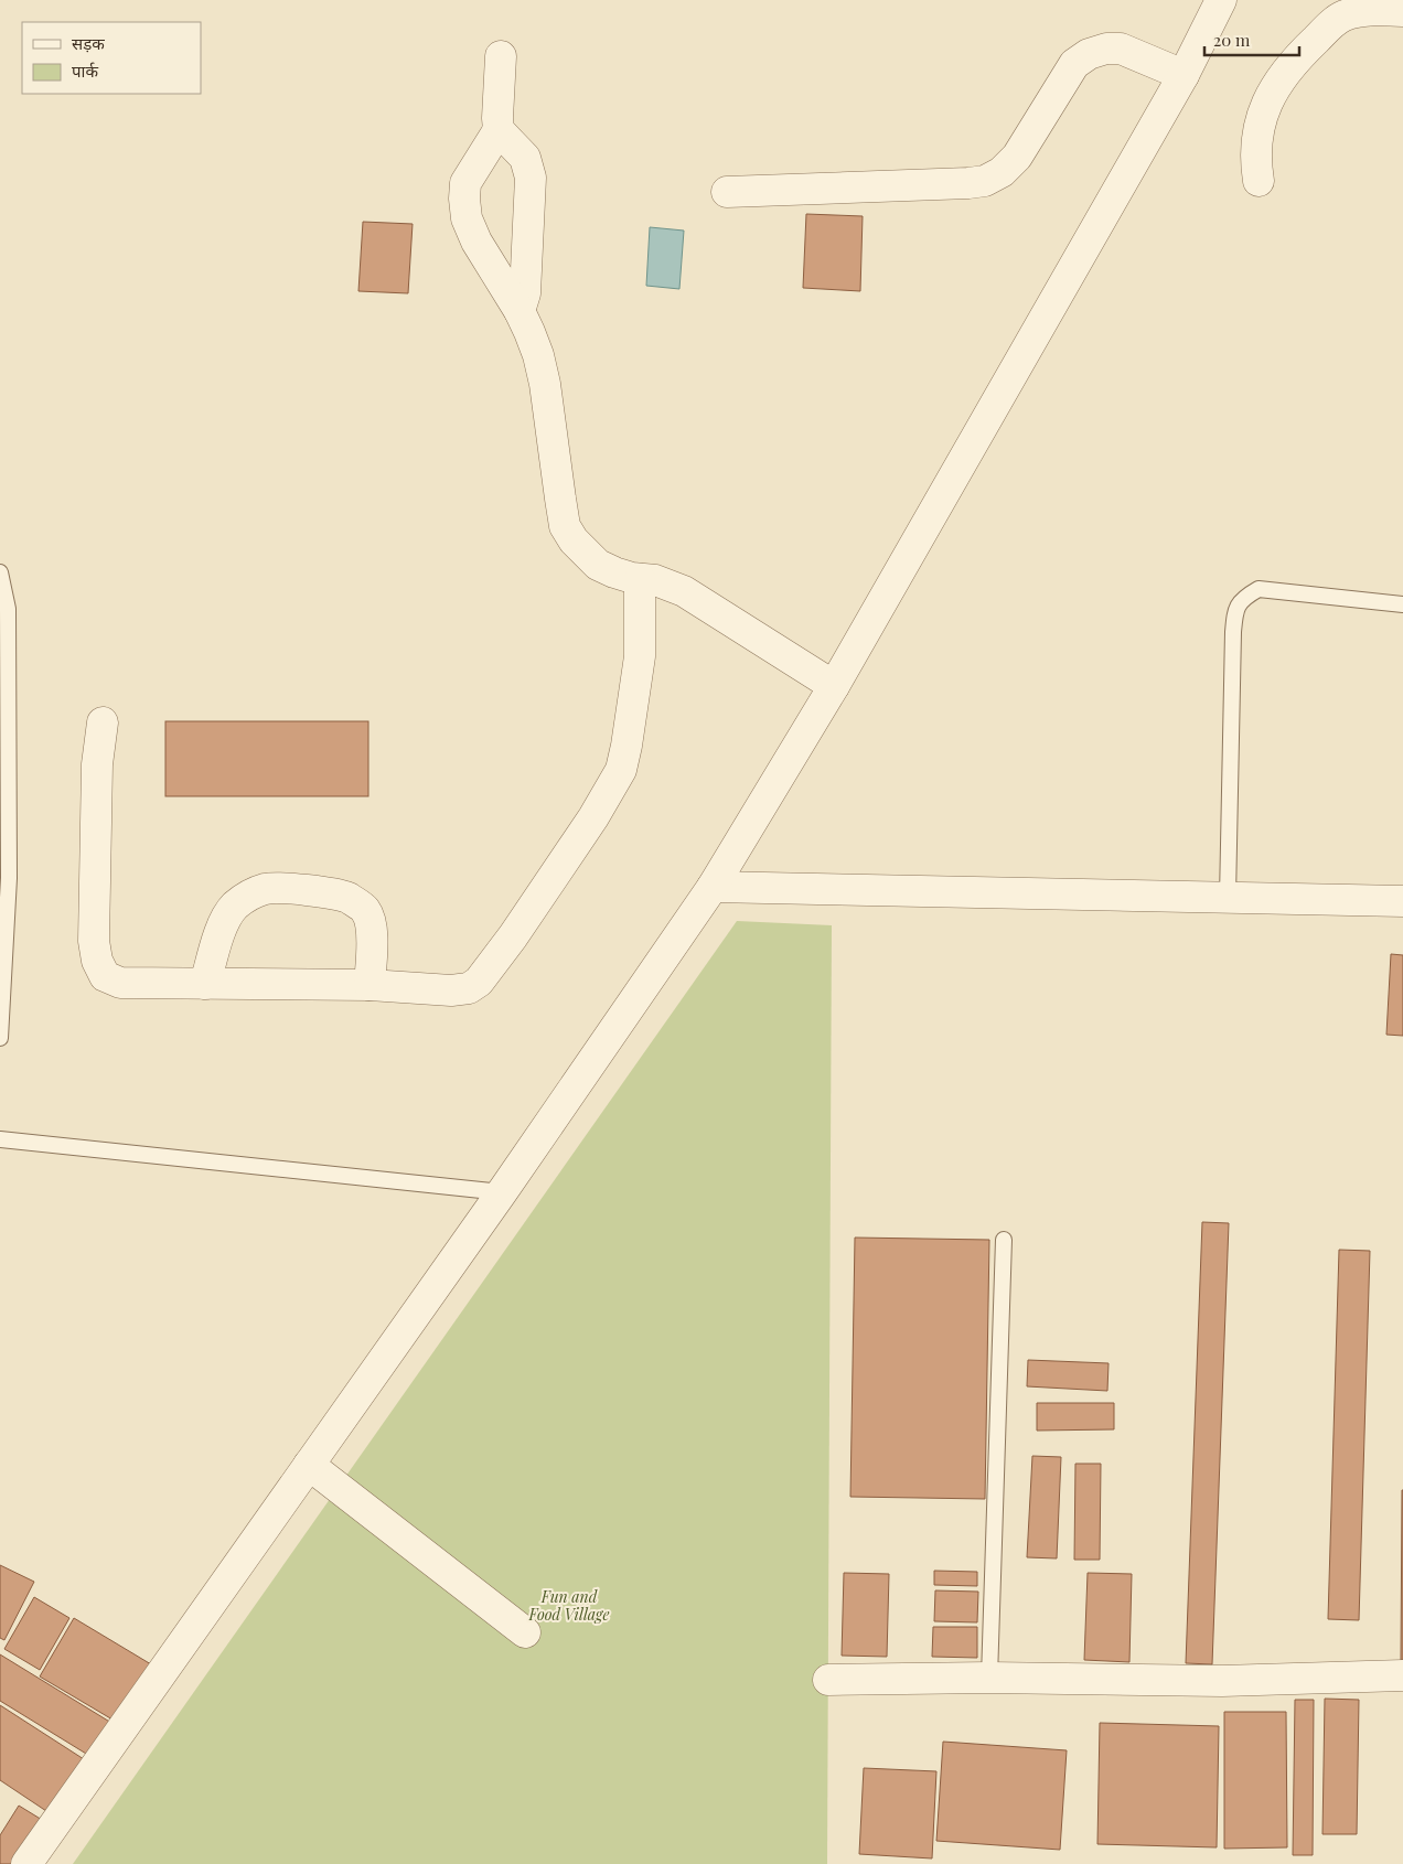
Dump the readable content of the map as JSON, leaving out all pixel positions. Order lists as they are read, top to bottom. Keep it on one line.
{"parks":["Fun and Food Village"],"legend":["सड़क","पार्क"],"scale_bar":"20 m"}
